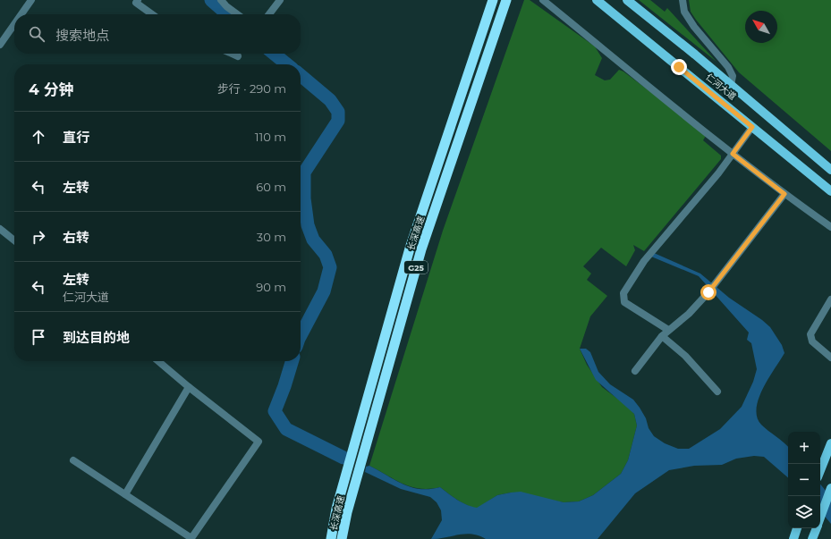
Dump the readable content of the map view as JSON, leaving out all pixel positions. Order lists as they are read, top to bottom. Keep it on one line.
{"streets":{"highway":["长深高速","G25"],"main road":["仁河大道"]},"north":"top left","page":{"search":"搜索地点","heading":["4 分钟","步行 · 290 m"],"list":[["直行","110 m"],["左转","60 m"],["右转","30 m"],["左转","仁河大道","90 m"],"到达目的地"],"map_buttons":["+","−"]}}
